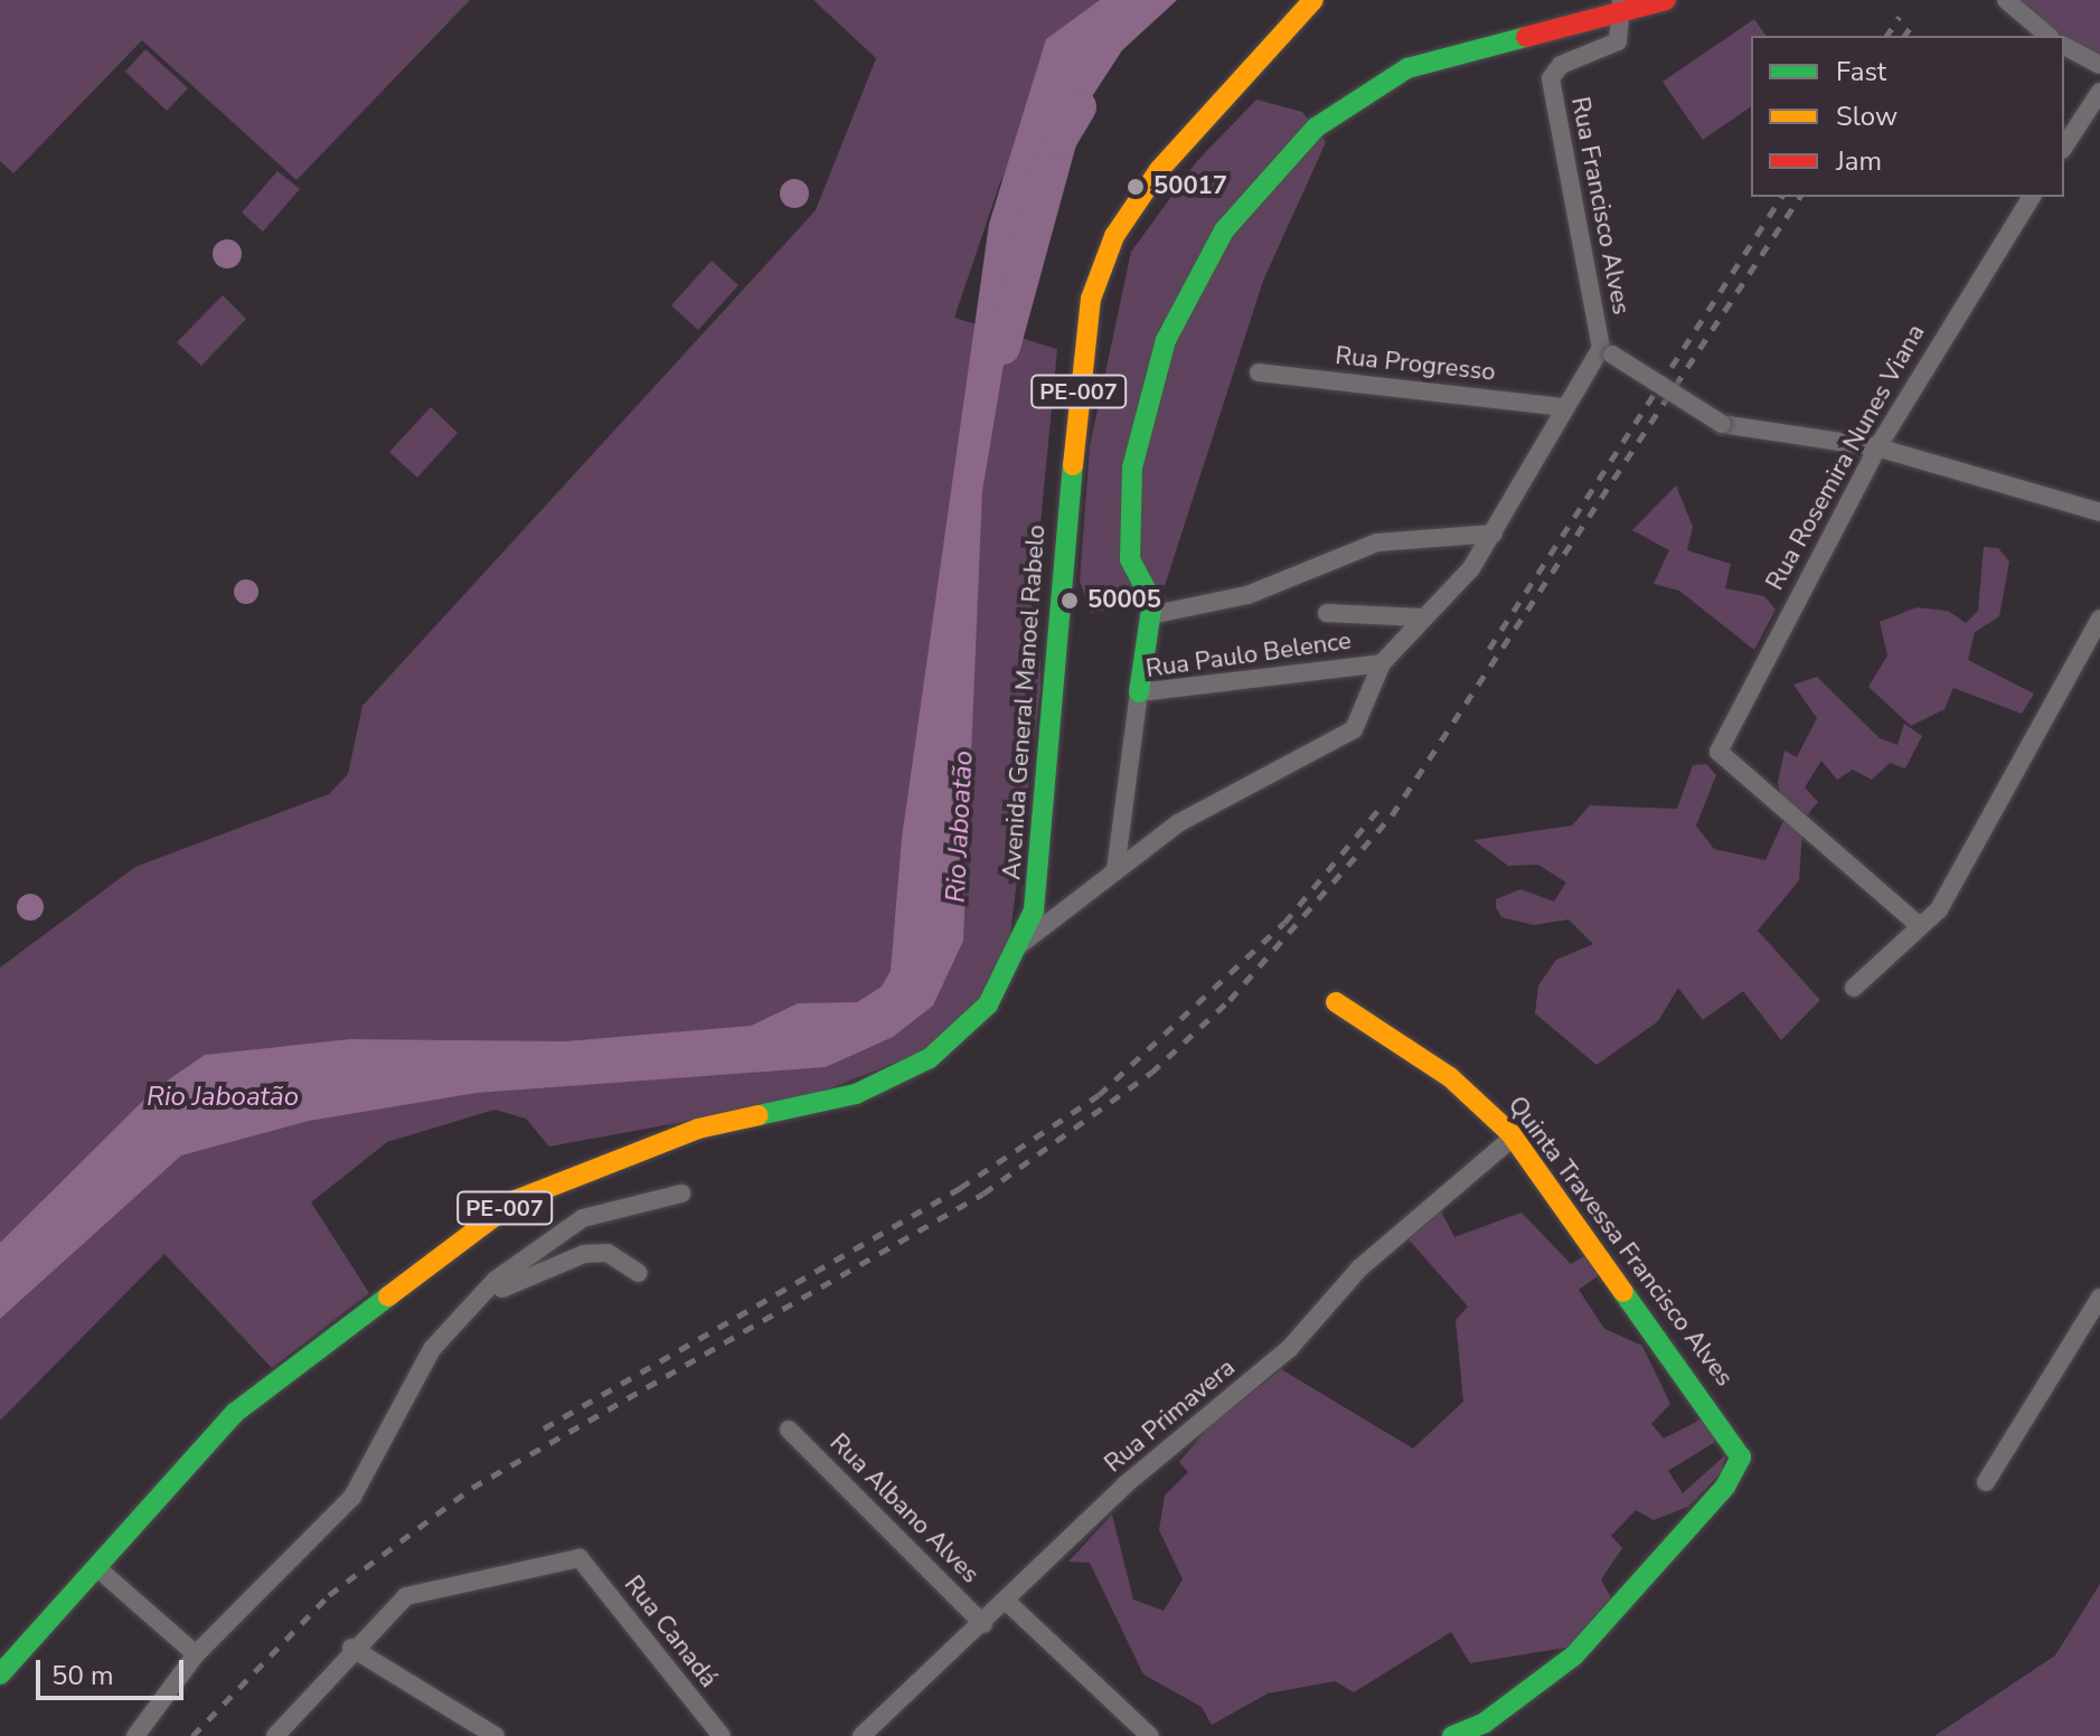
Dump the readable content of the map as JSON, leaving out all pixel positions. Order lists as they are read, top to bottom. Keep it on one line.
{"streets":{"main road":["PE-007","Avenida General Manoel Rabelo","Quinta Travessa Francisco Alves"],"street":["Rua Francisco Alves","Rua Progresso","Rua Rosemira Nunes Viana","Rua Paulo Belence","Rua Primavera","Rua Albano Alves","Rua Canadá"]},"crossings":[["Quinta Travessa Francisco Alves","Rua Primavera"],["Rua Primavera","Rua Albano Alves"]],"water":["Rio Jaboatão"],"places":["50017","50005"],"legend":["Fast","Slow","Jam"],"scale_bar":"50 m"}
